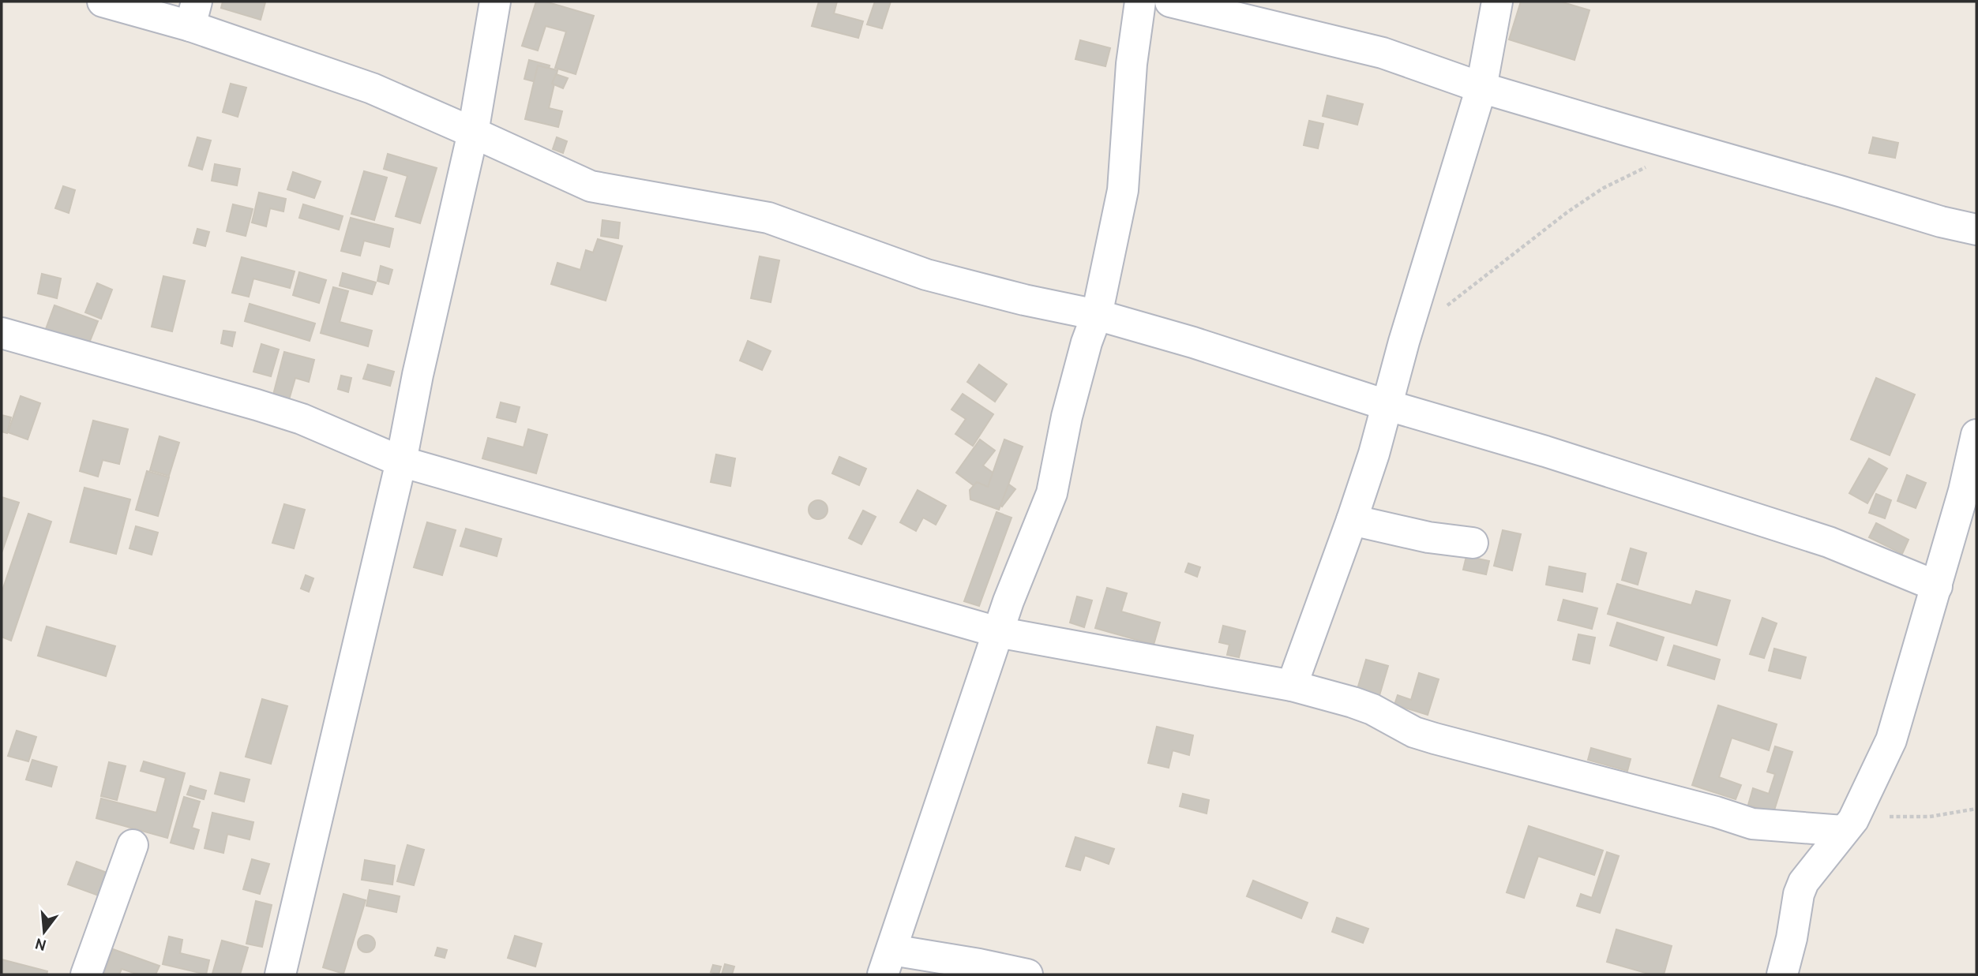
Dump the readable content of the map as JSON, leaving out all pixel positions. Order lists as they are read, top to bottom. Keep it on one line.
{"north":"bottom"}
